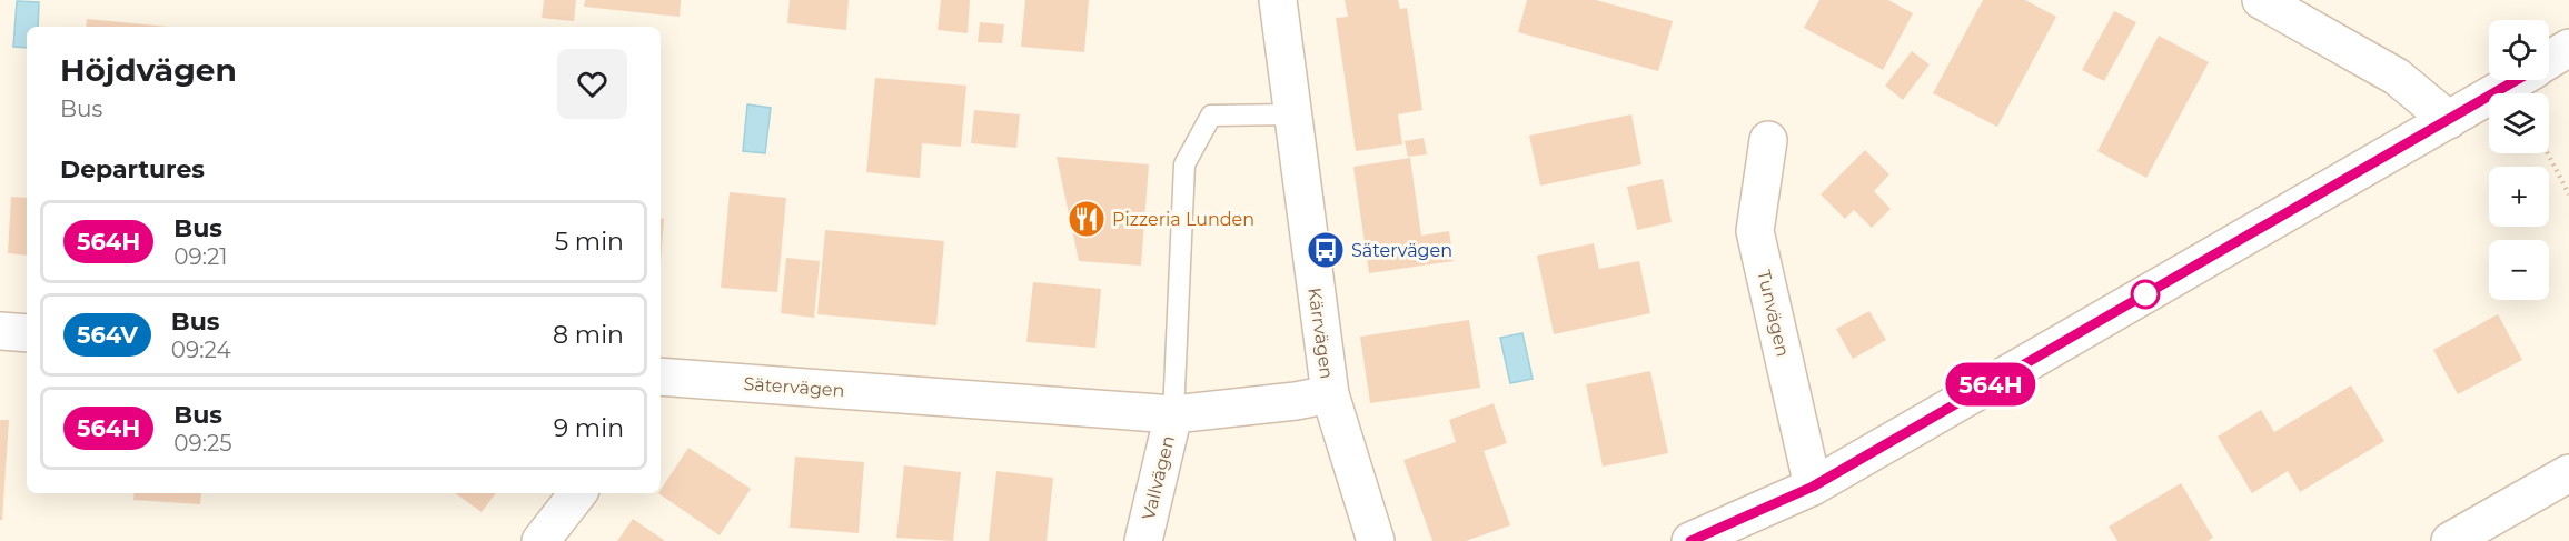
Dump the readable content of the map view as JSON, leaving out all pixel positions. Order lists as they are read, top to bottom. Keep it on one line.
{"streets":{"street":["Tunvägen","Kärrvägen","Sätervägen","Vallvägen"]},"crossings":[["Kärrvägen","Sätervägen"],["Sätervägen","Vallvägen"]],"places":{"restaurant":["Pizzeria Lunden"],"bus stop":["Sätervägen"]},"lines":["bus line 564H"],"page":{"on_map":"564H","map_buttons":["+","−"],"heading":[["Höjdvägen","Bus"],"Departures"],"list":[{"mark":"564H","name":"Bus","note":"09:21","value":"5 min"},{"mark":"564V","name":"Bus","note":"09:24","value":"8 min"},{"mark":"564H","name":"Bus","note":"09:25","value":"9 min"}]}}
